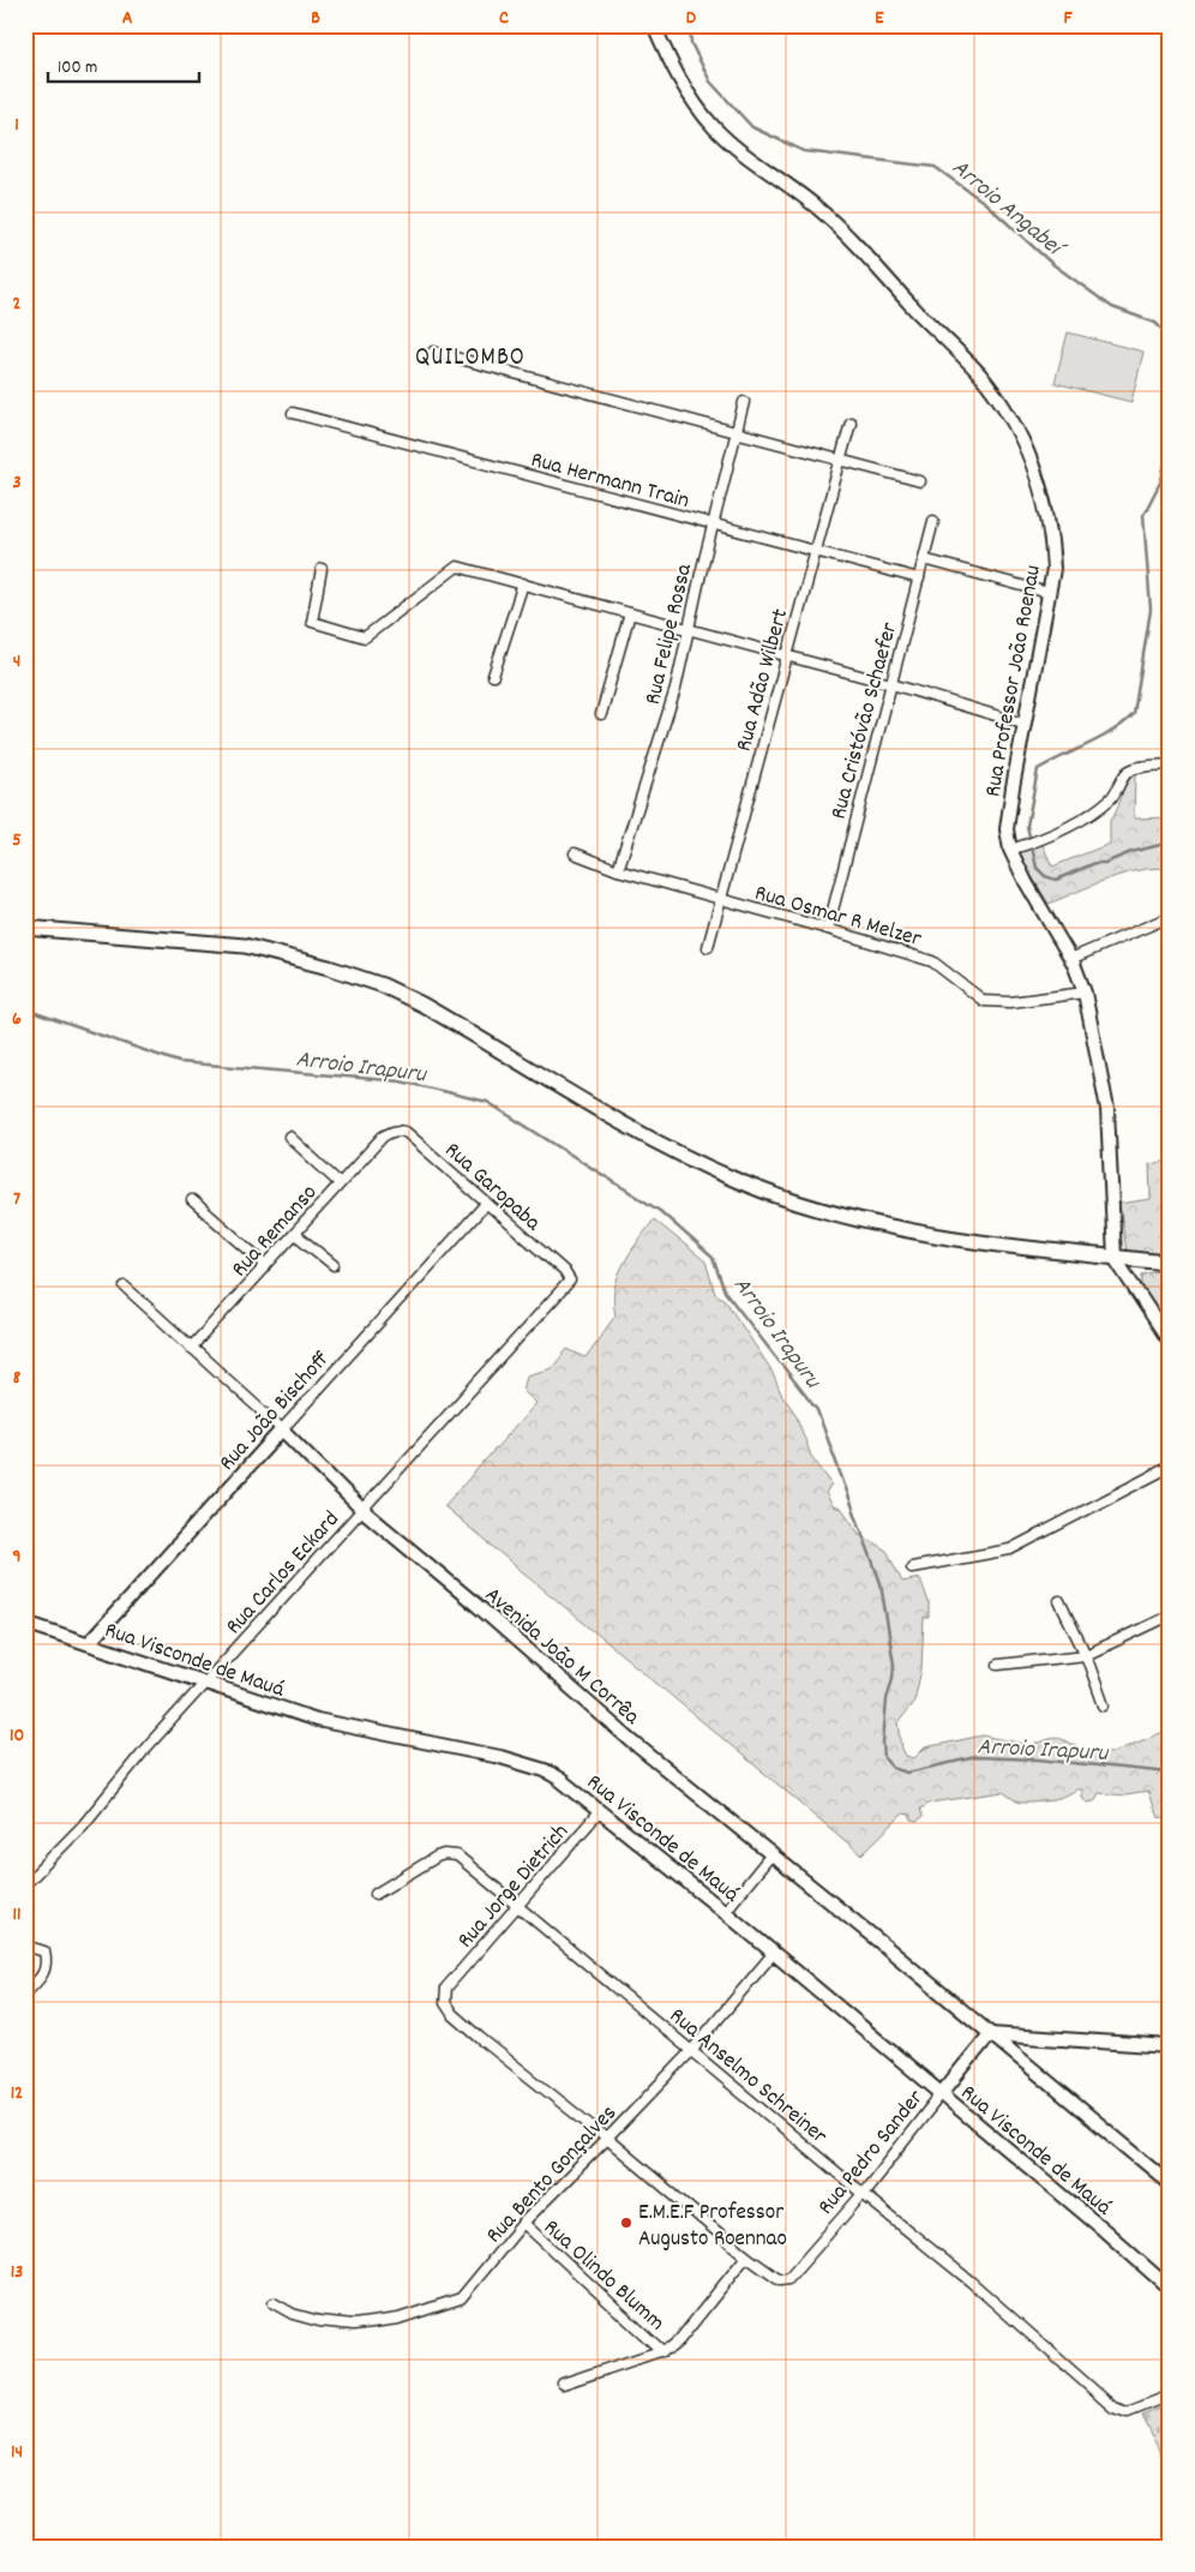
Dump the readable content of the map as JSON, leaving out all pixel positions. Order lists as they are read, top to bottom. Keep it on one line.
{"streets":{"street":["Rua Hermann Train","Rua Felipe Rossa","Rua Adão Wilbert","Rua Professor João Roenau","Rua Cristóvão Schaefer","Rua Osmar R Melzer","Rua Garopaba","Rua Remanso","Rua João Bischoff","Rua Carlos Eckard","Avenida João M Corrêa","Rua Visconde de Mauá","Rua Jorge Dietrich","Rua Anselmo Schreiner","Rua Pedro Sander","Rua Bento Gonçalves","Rua Olindo Blumm"]},"crossings":[["Rua Hermann Train","Rua Felipe Rossa"],["Rua Hermann Train","Rua Adão Wilbert"],["Rua Hermann Train","Rua Cristóvão Schaefer"],["Rua Felipe Rossa","Rua Osmar R Melzer"],["Rua Adão Wilbert","Rua Osmar R Melzer"],["Rua Professor João Roenau","Rua Osmar R Melzer"],["Rua Cristóvão Schaefer","Rua Osmar R Melzer"],["Rua Garopaba","Rua Remanso"],["Rua Garopaba","Rua João Bischoff"],["Rua Garopaba","Rua Carlos Eckard"],["Rua Remanso","Avenida João M Corrêa"],["Rua João Bischoff","Avenida João M Corrêa"],["Rua João Bischoff","Rua Visconde de Mauá"],["Rua Carlos Eckard","Avenida João M Corrêa"],["Rua Carlos Eckard","Rua Visconde de Mauá"],["Avenida João M Corrêa","Rua Pedro Sander"],["Rua Visconde de Mauá","Rua Jorge Dietrich"],["Rua Visconde de Mauá","Rua Pedro Sander"],["Rua Visconde de Mauá","Rua Bento Gonçalves"],["Rua Jorge Dietrich","Rua Anselmo Schreiner"],["Rua Jorge Dietrich","Rua Bento Gonçalves"],["Rua Anselmo Schreiner","Rua Pedro Sander"],["Rua Anselmo Schreiner","Rua Bento Gonçalves"],["Rua Bento Gonçalves","Rua Olindo Blumm"]],"districts":["QUILOMBO"],"water":["Arroio Angabeí","Arroio Irapuru"],"places":["E.M.E.F Professor Augusto Roennao"],"scale_bar":"100 m","grid":{"columns":["A","B","C","D","E","F"],"rows":["1","2","3","4","5","6","7","8","9","10","11","12","13","14"]}}
